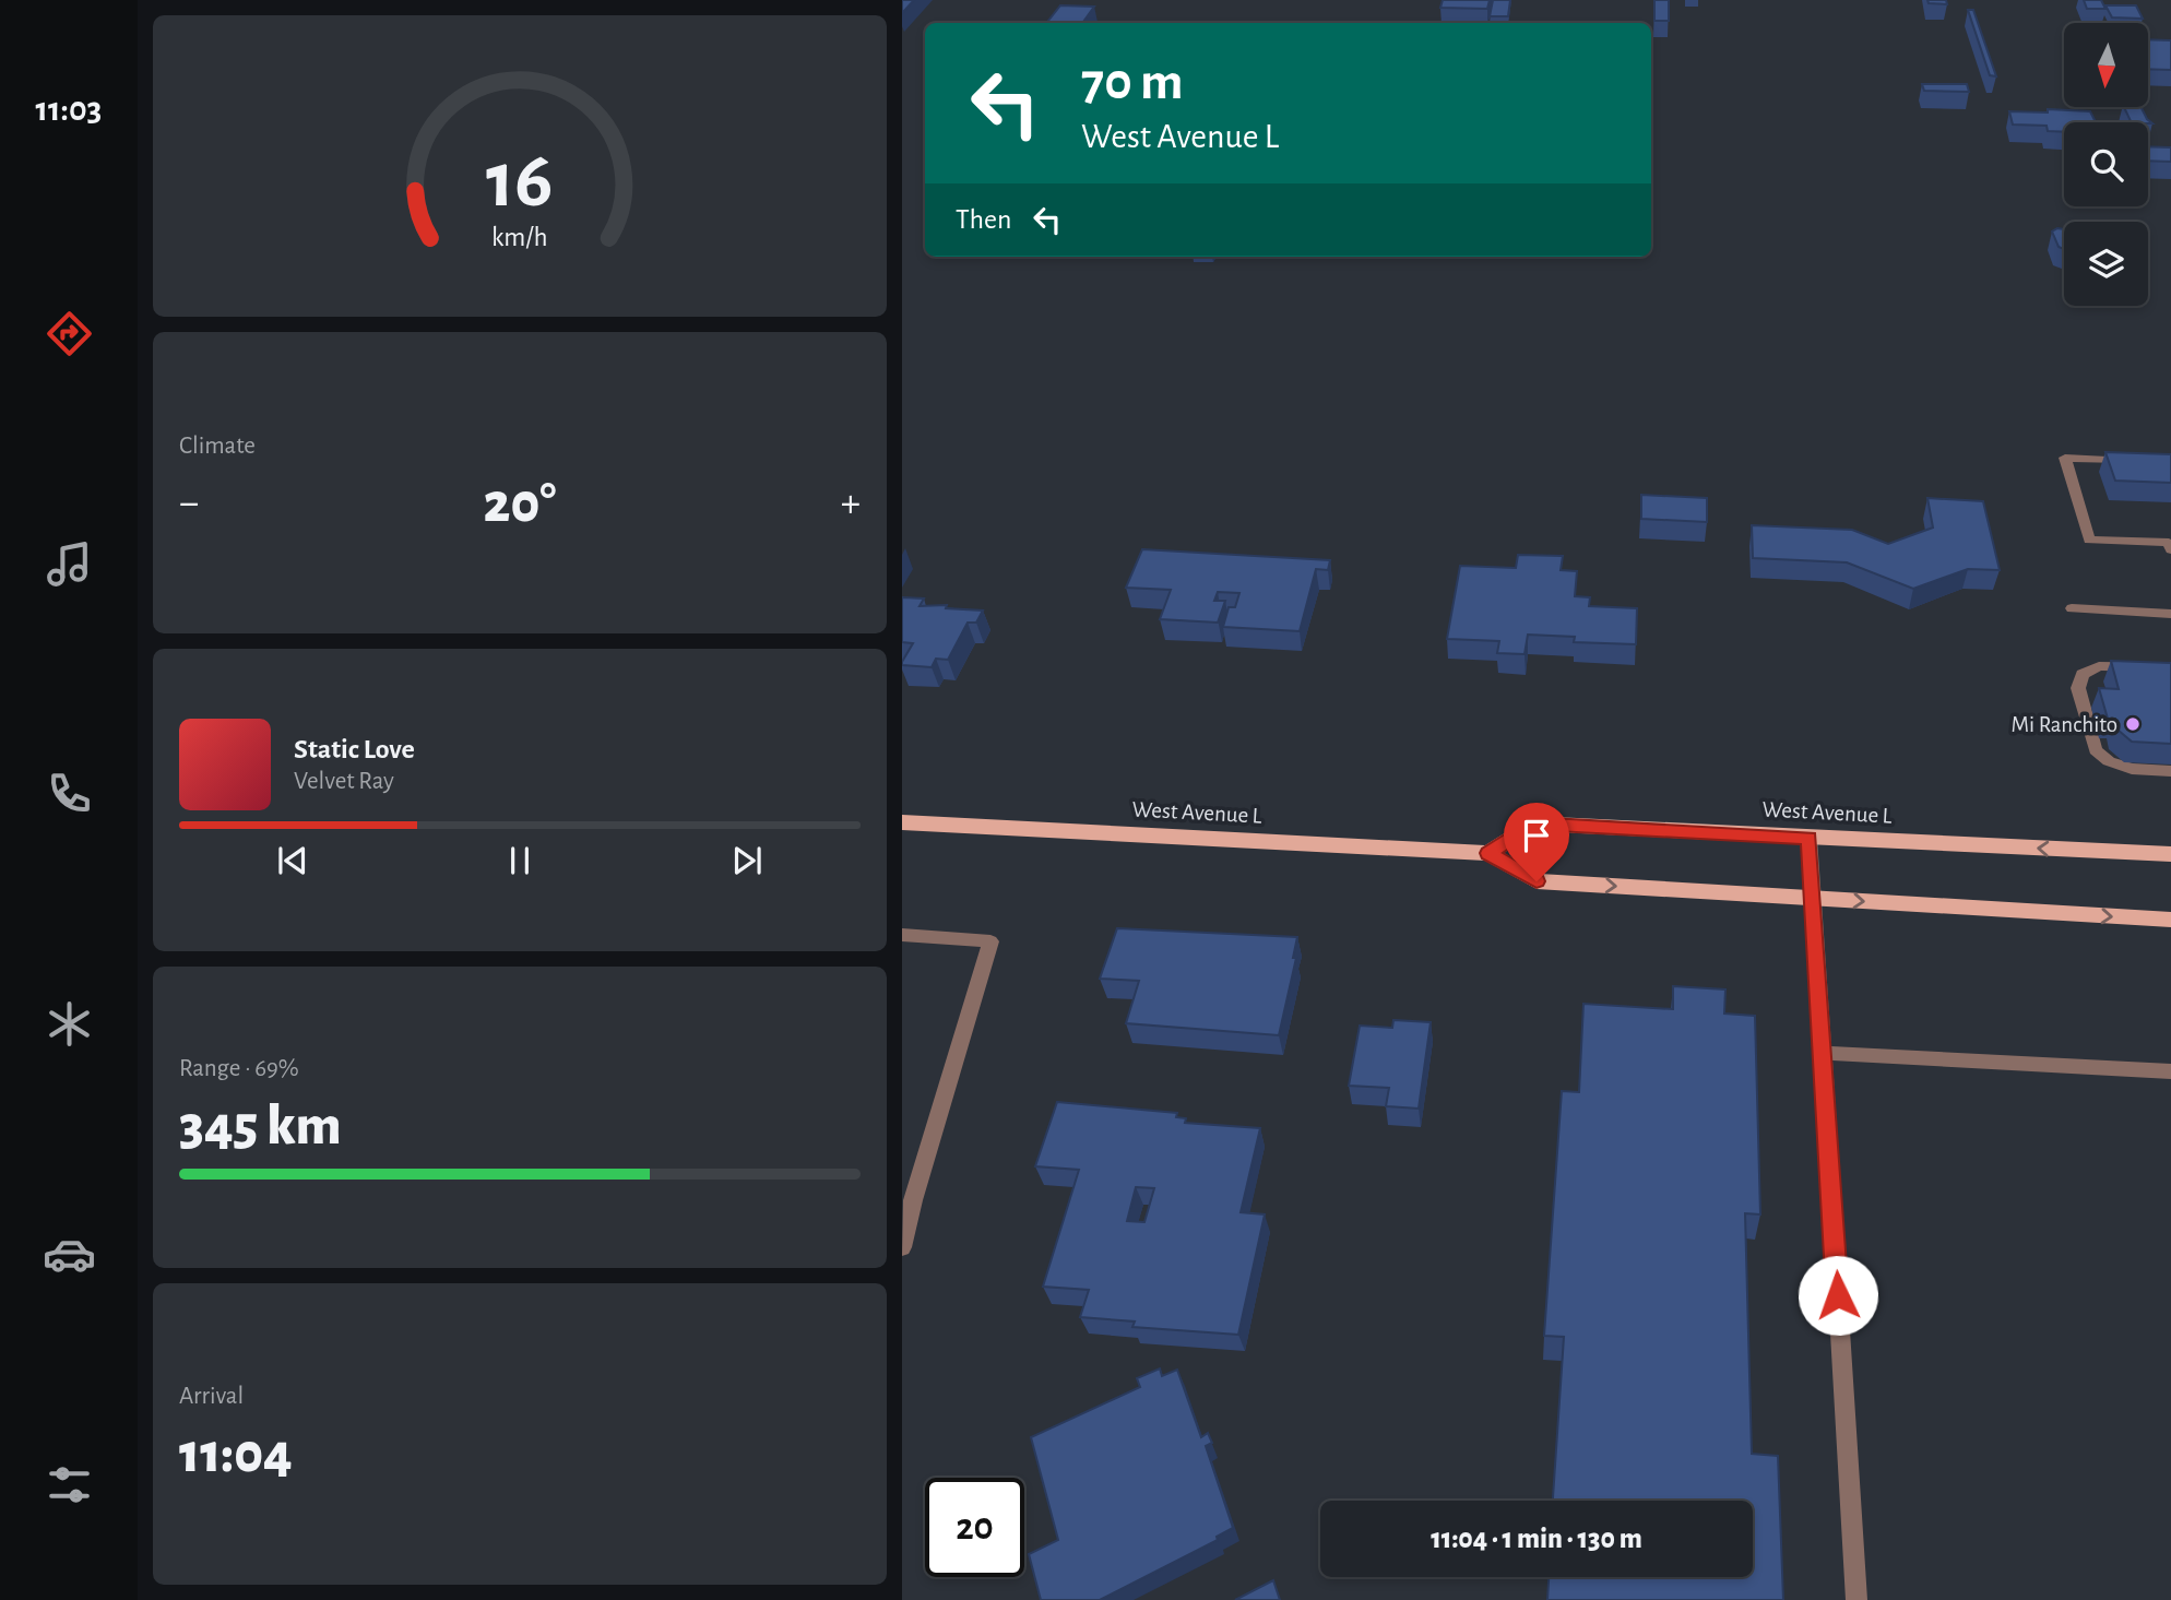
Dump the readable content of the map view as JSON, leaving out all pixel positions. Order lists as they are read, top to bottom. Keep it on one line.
{"streets":{"main road":["West Avenue L"]},"places":["Mi Ranchito"],"north":"bottom","page":{"tabs":"11:03","turn":["70 m","West Avenue L"],"then":"Then","tile":["Climate",["Range · 69%","345 km"],["Arrival","11:04"]],"heat":["−","20°","+"],"song":["Static Love","Velvet Ray"],"limit":"20","trip":"11:04 · 1 min · 130 m","gauge":["16","km/h"]}}
